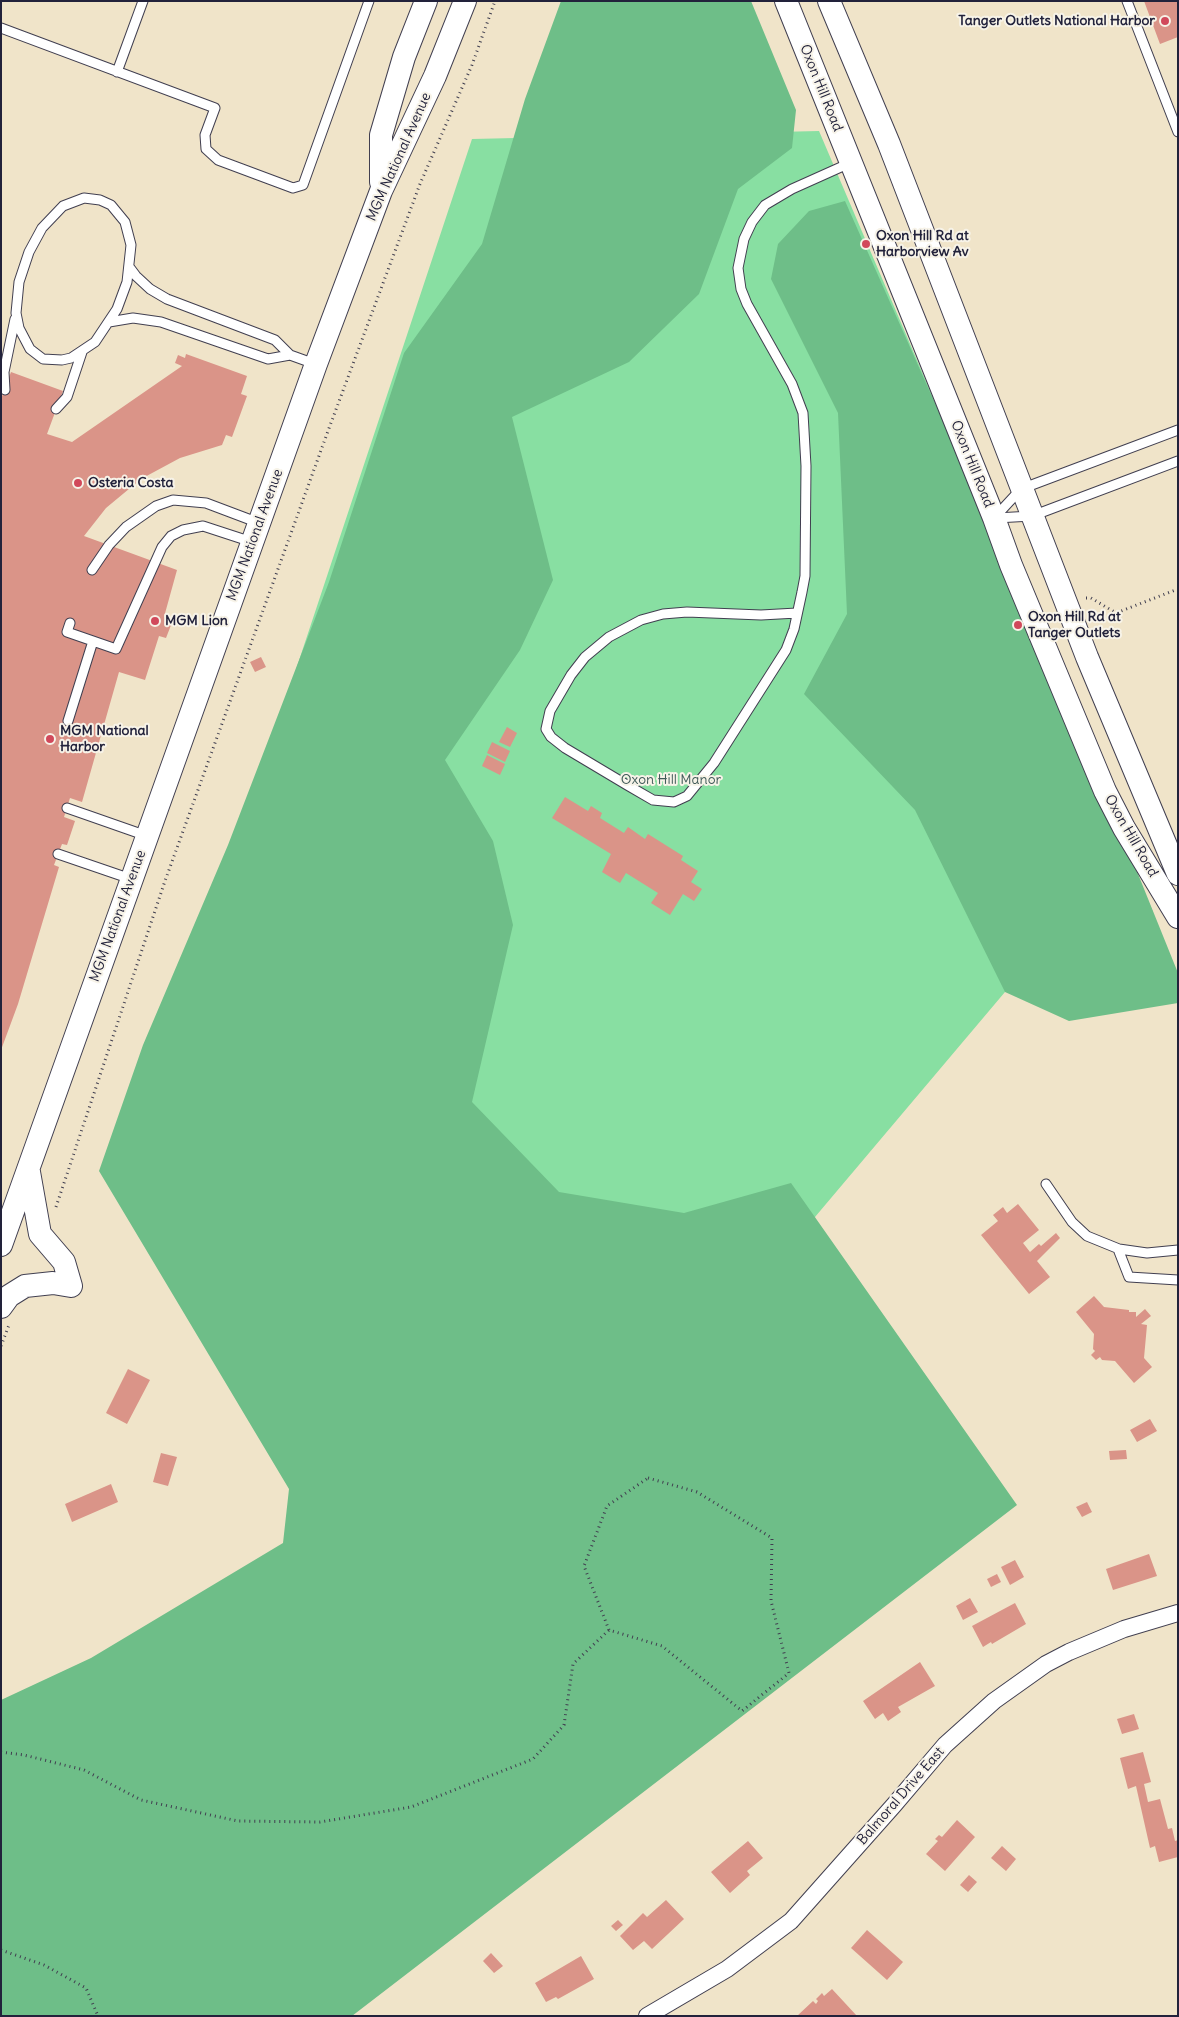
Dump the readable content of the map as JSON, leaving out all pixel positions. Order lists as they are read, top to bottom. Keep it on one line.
{"streets":{"main road":["Oxon Hill Road","MGM National Avenue"],"street":["Balmoral Drive East"]},"parks":["Oxon Hill Manor"],"places":["Tanger Outlets National Harbor","Oxon Hill Rd at Harborview Av","Osteria Costa","MGM Lion","Oxon Hill Rd at Tanger Outlets","MGM National Harbor"]}
